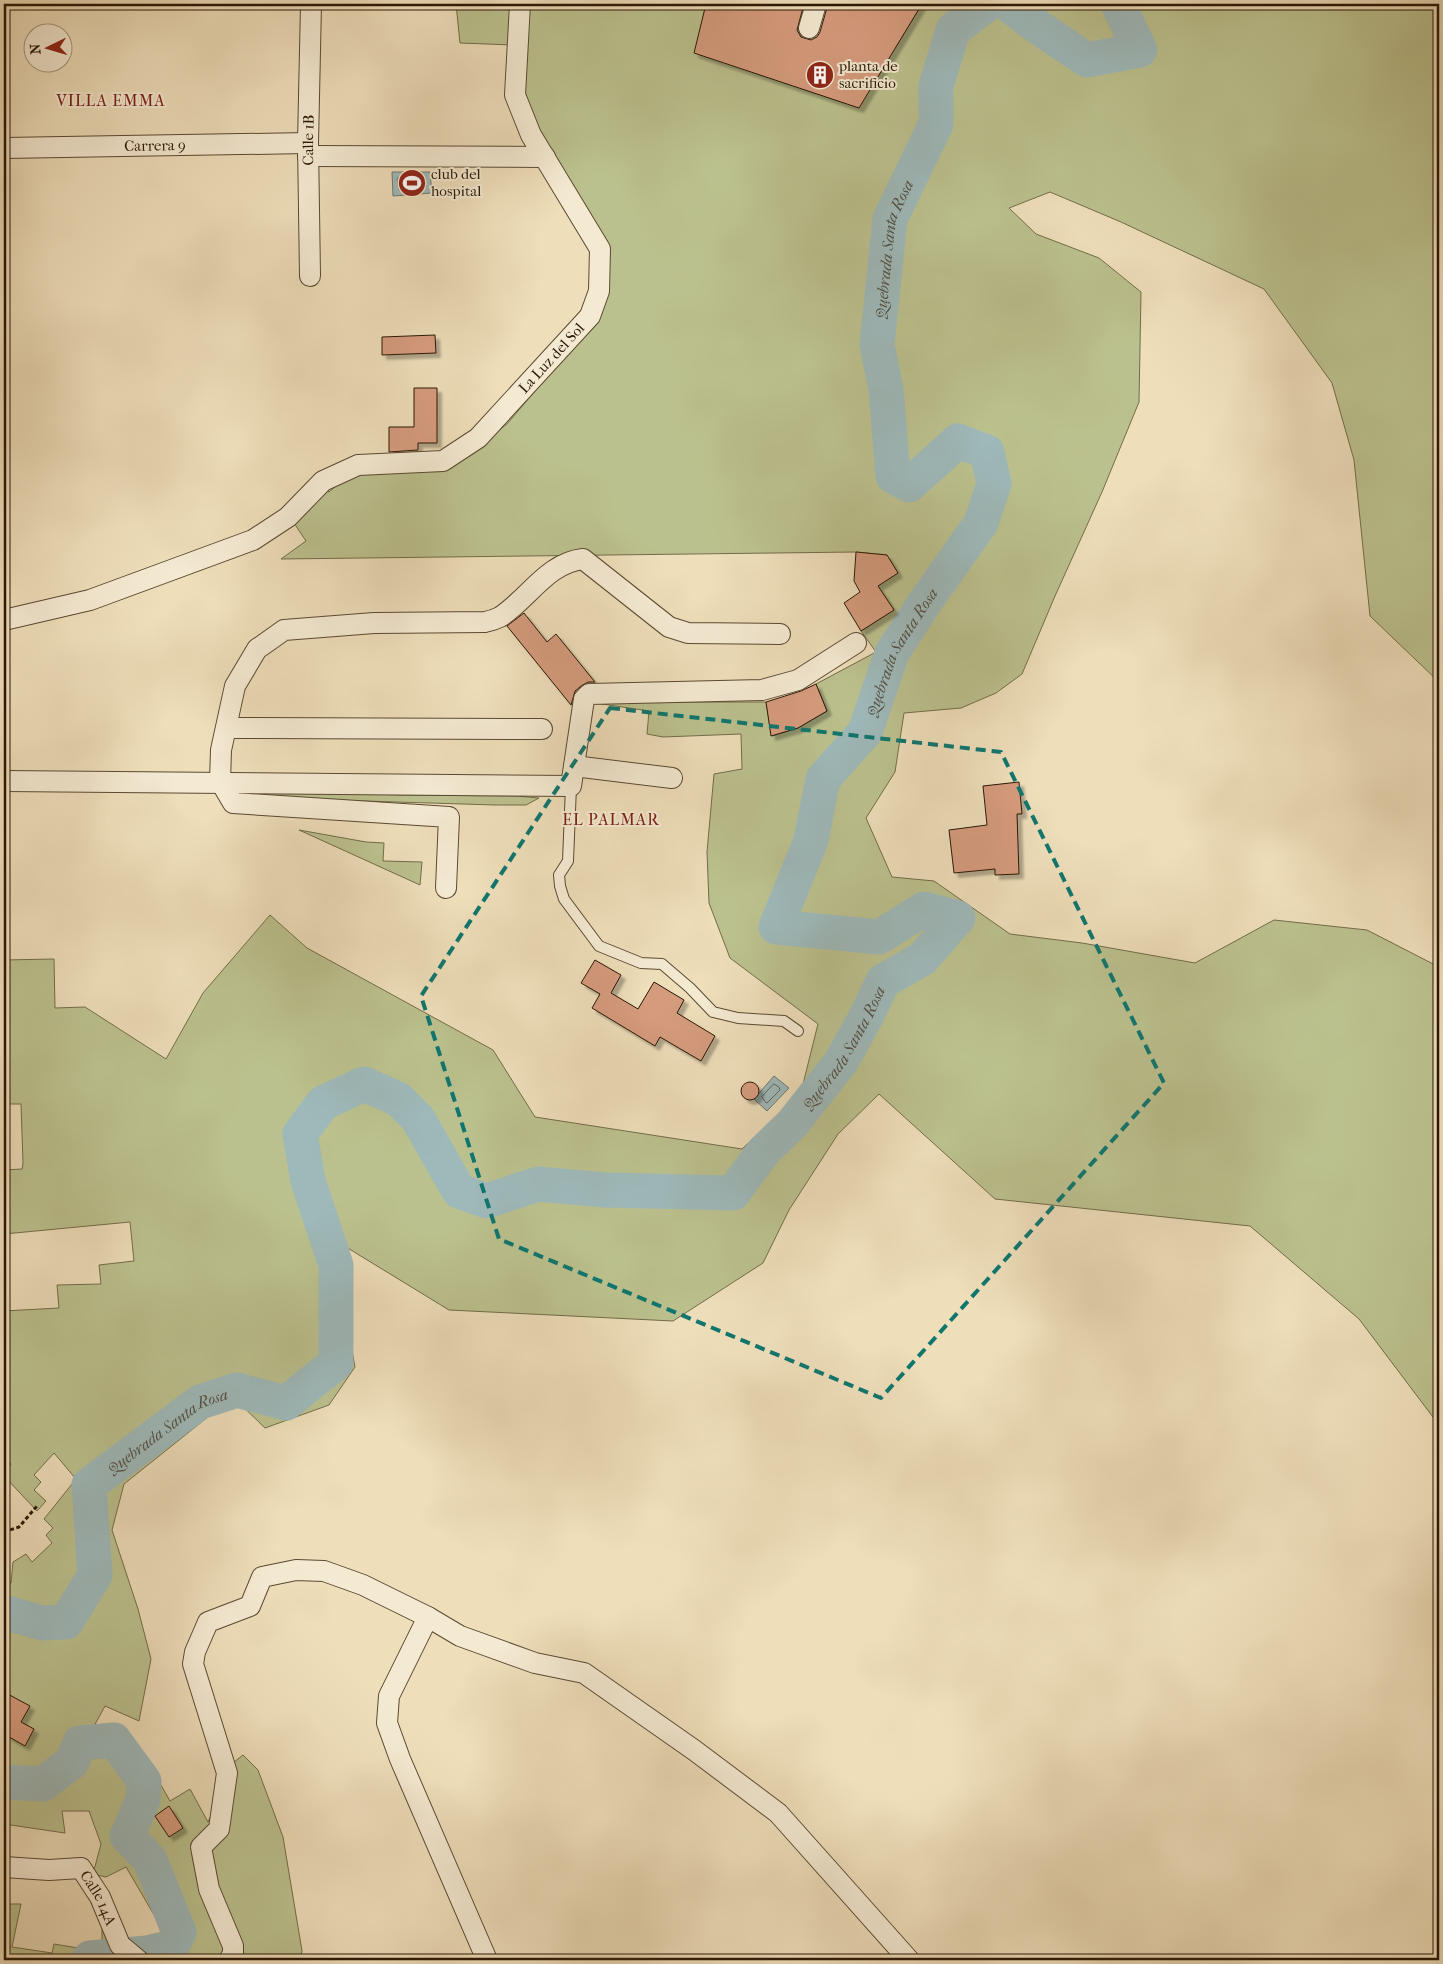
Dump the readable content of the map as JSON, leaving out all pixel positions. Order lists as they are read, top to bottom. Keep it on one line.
{"streets":{"street":["Calle 1B","Carrera 9","La Luz del Sol","Calle 14A"]},"crossings":[["Calle 1B","Carrera 9"],["Carrera 9","La Luz del Sol"]],"districts":["VILLA EMMA","EL PALMAR"],"water":["Quebrada Santa Rosa"],"places":{"building":["planta de sacrificio"],"sports":["club del hospital"]},"north":"left"}
